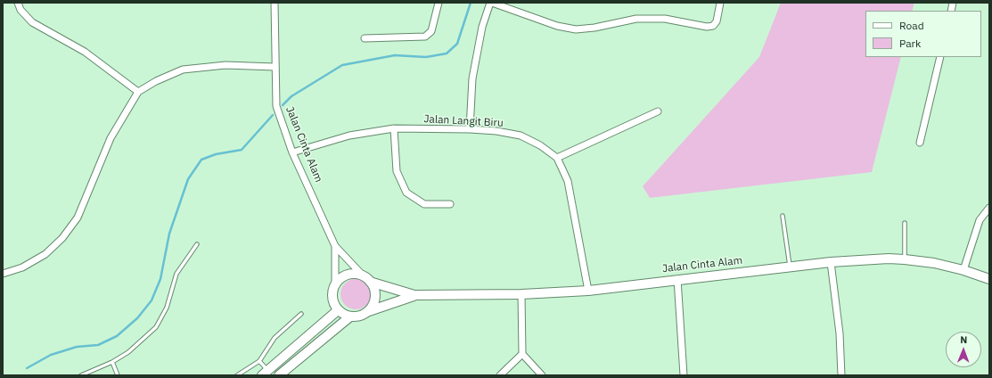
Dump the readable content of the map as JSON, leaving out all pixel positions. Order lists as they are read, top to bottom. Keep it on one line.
{"streets":{"street":["Jalan Langit Biru","Jalan Cinta Alam"]},"crossings":[["Jalan Langit Biru","Jalan Cinta Alam"]],"legend":["Road","Park"],"north":"top"}
